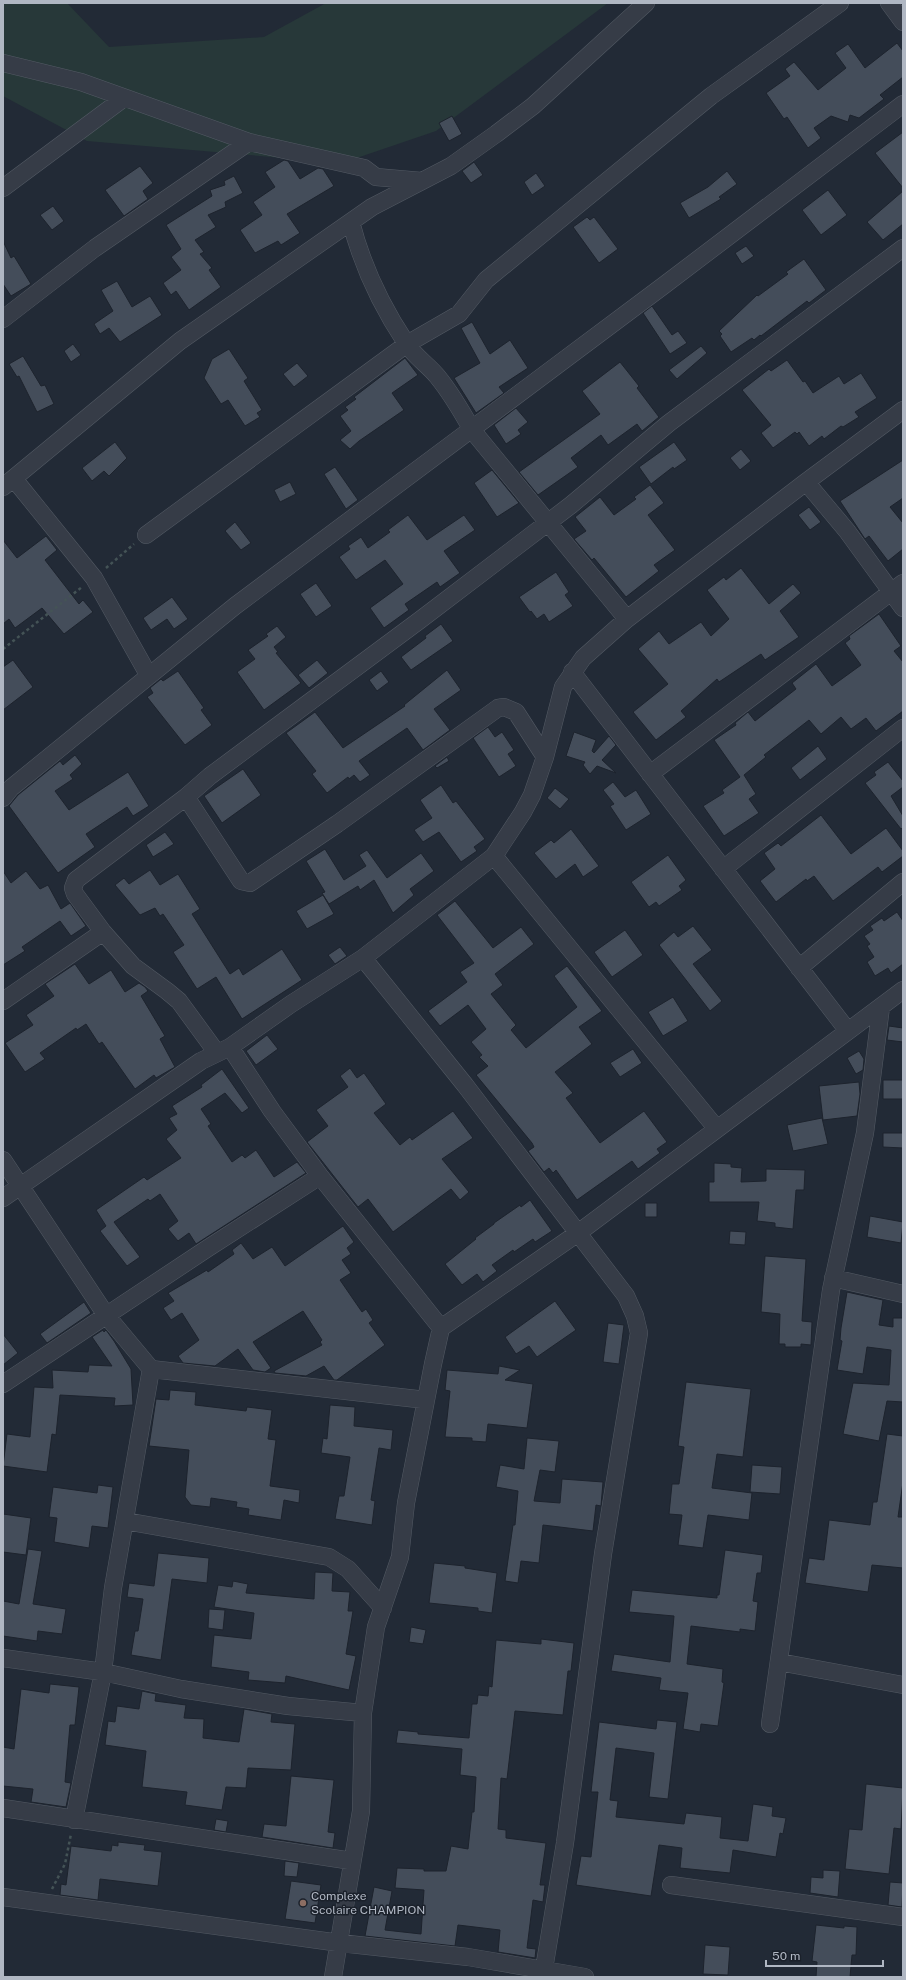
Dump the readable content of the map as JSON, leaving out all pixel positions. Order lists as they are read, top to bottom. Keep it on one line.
{"places":["Complexe Scolaire CHAMPION"],"scale_bar":"50 m"}
